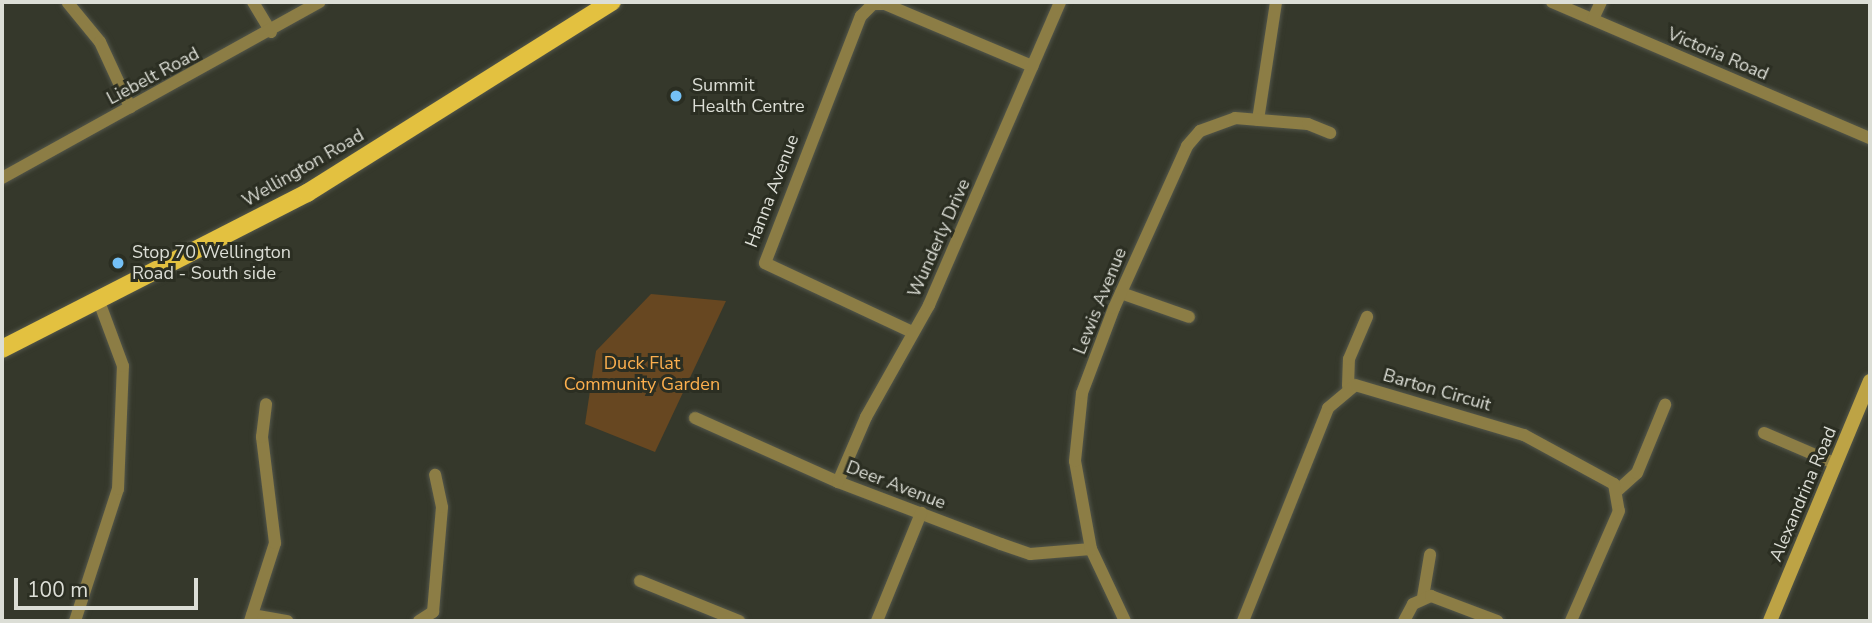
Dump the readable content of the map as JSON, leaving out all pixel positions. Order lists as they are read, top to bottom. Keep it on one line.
{"streets":{"main road":["Wellington Road","Alexandrina Road"],"street":["Victoria Road","Liebelt Road","Hanna Avenue","Wunderly Drive","Lewis Avenue","Barton Circuit","Deer Avenue"]},"crossings":[["Hanna Avenue","Wunderly Drive"],["Wunderly Drive","Deer Avenue"],["Lewis Avenue","Deer Avenue"]],"parks":["Duck Flat Community Garden"],"places":["Summit Health Centre","Stop 70 Wellington Road - South side"],"scale_bar":"100 m"}
